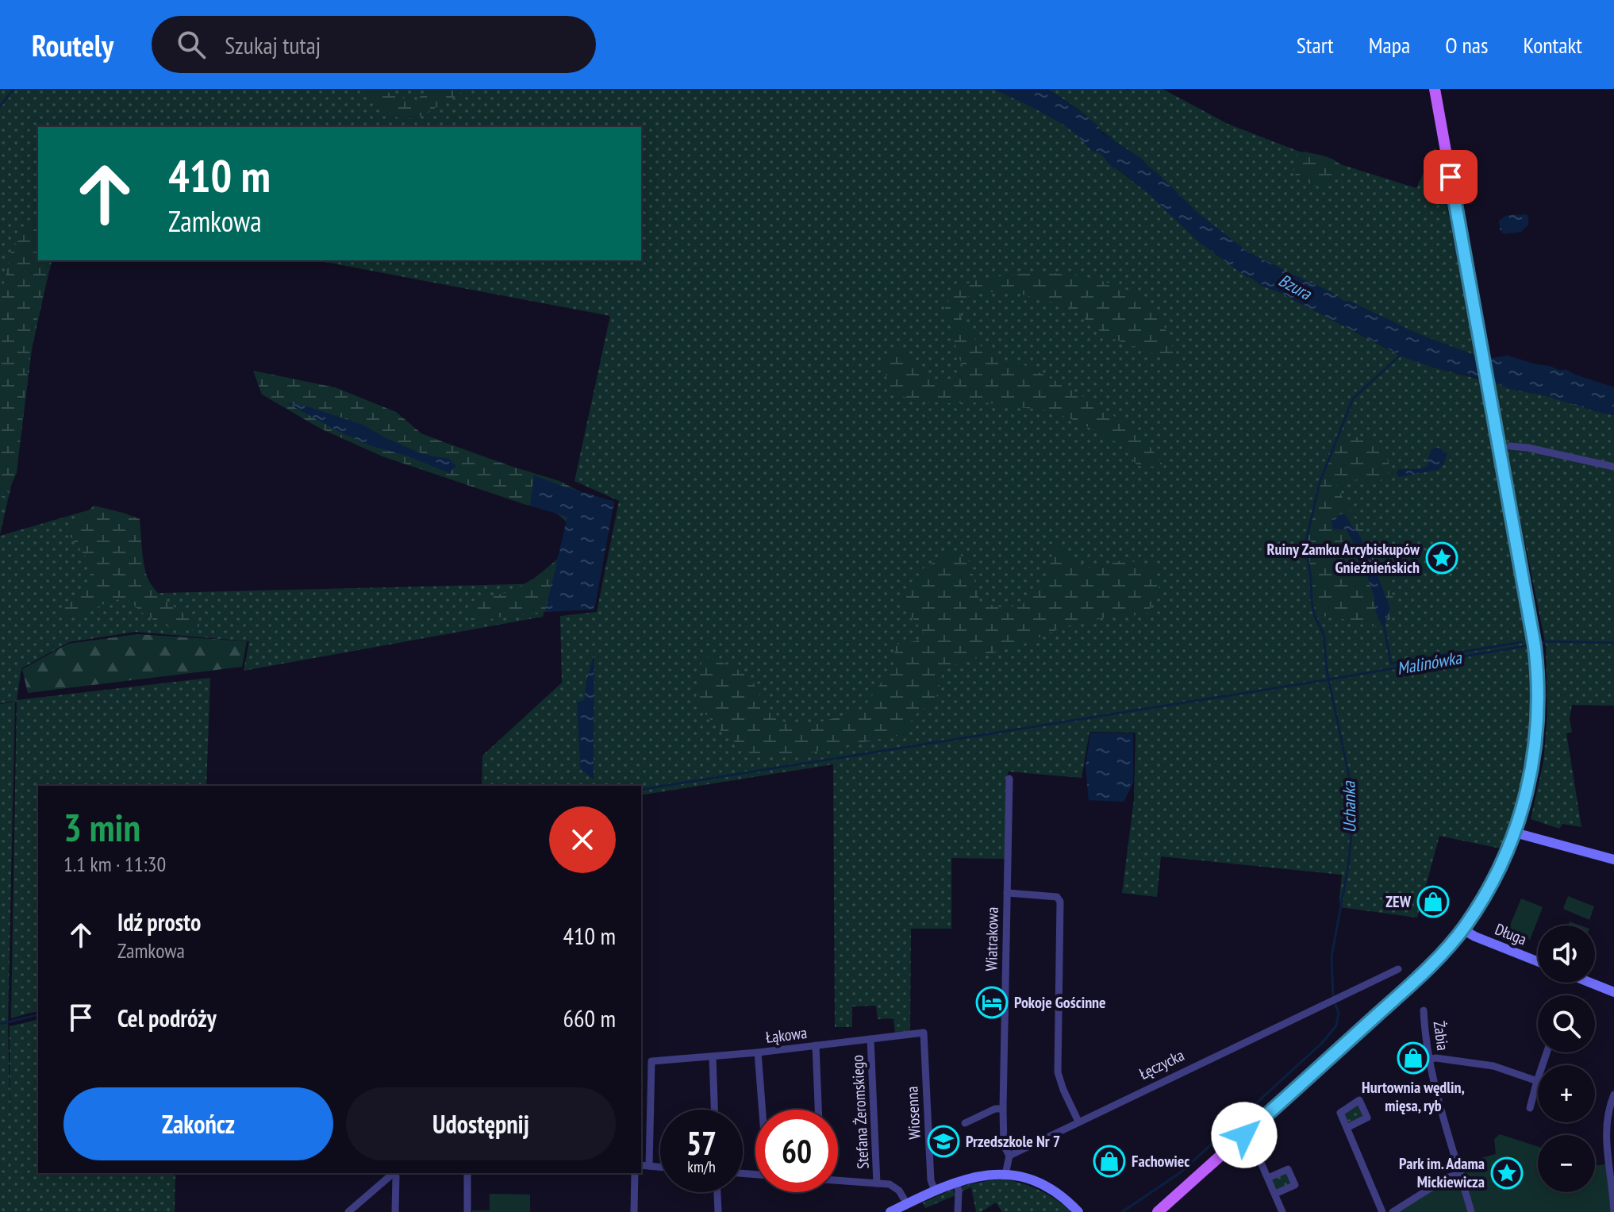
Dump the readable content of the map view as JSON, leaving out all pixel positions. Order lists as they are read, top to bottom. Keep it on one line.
{"streets":{"street":["Długa","Wiatrakowa","Łąkowa","Żabia","Łęczycka","Stefana Żeromskiego","Wiosenna"]},"crossings":[["Wiatrakowa","Łęczycka"],["Łąkowa","Stefana Żeromskiego"],["Łąkowa","Wiosenna"]],"water":["Bzura","Malinówka","Uchanka"],"places":{"place":["Ruiny Zamku Arcybiskupów Gnieźnieńskich","Park im. Adama Mickiewicza"],"shop":["ZEW","Hurtownia wędlin, mięsa, ryb","Fachowiec"],"hotel":["Pokoje Gościnne"],"school or university":["Przedszkole Nr 7"]},"page":{"header":"Routely","search":"Szukaj tutaj","nav":["Start","Mapa","O nas","Kontakt"],"turn":["410 m","Zamkowa"],"heading":["3 min","1.1 km · 11:30"],"list":[{"name":"Idź prosto","note":"Zamkowa","value":"410 m"},{"name":"Cel podróży","value":"660 m"}],"map_buttons":["+","−"],"buttons":["Zakończ","Udostępnij"],"speed":"57 km/h","limit":"60"}}
